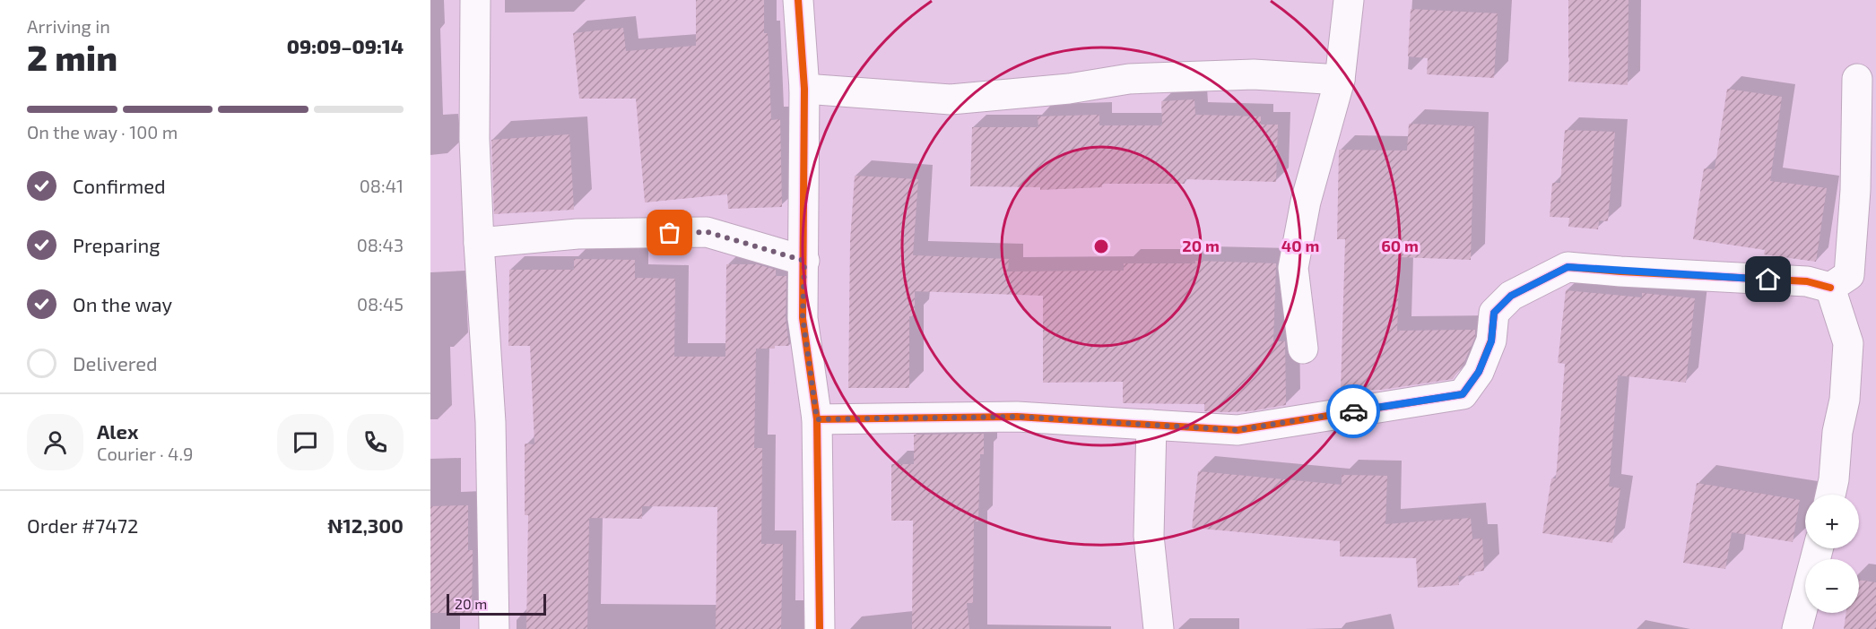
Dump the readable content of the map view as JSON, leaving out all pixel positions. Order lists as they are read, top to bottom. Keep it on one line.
{"scale_bar":"20 m","page":{"heading":["2 min","Arriving in","09:09–09:14"],"panel":["Alex","Courier · 4.9","Order #7472","₦12,300"],"bar":"On the way · 100 m","list":[["Confirmed","08:41"],["Preparing","08:43"],["On the way","08:45"],"Delivered"],"map_buttons":["+","−"],"scale":"20 m"},"rings":["20 m","40 m","60 m"]}
